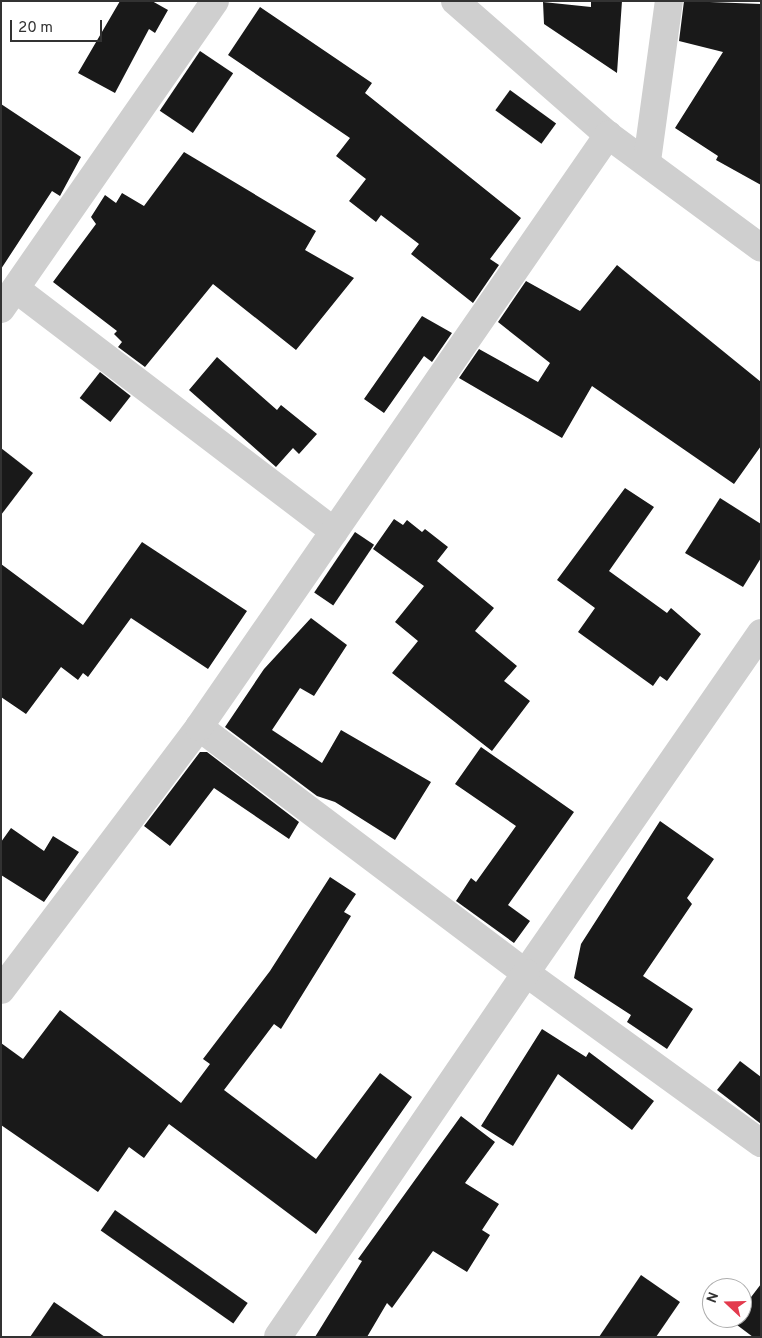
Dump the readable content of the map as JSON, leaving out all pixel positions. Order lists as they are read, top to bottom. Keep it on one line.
{"scale_bar":"20 m","north":"left"}
